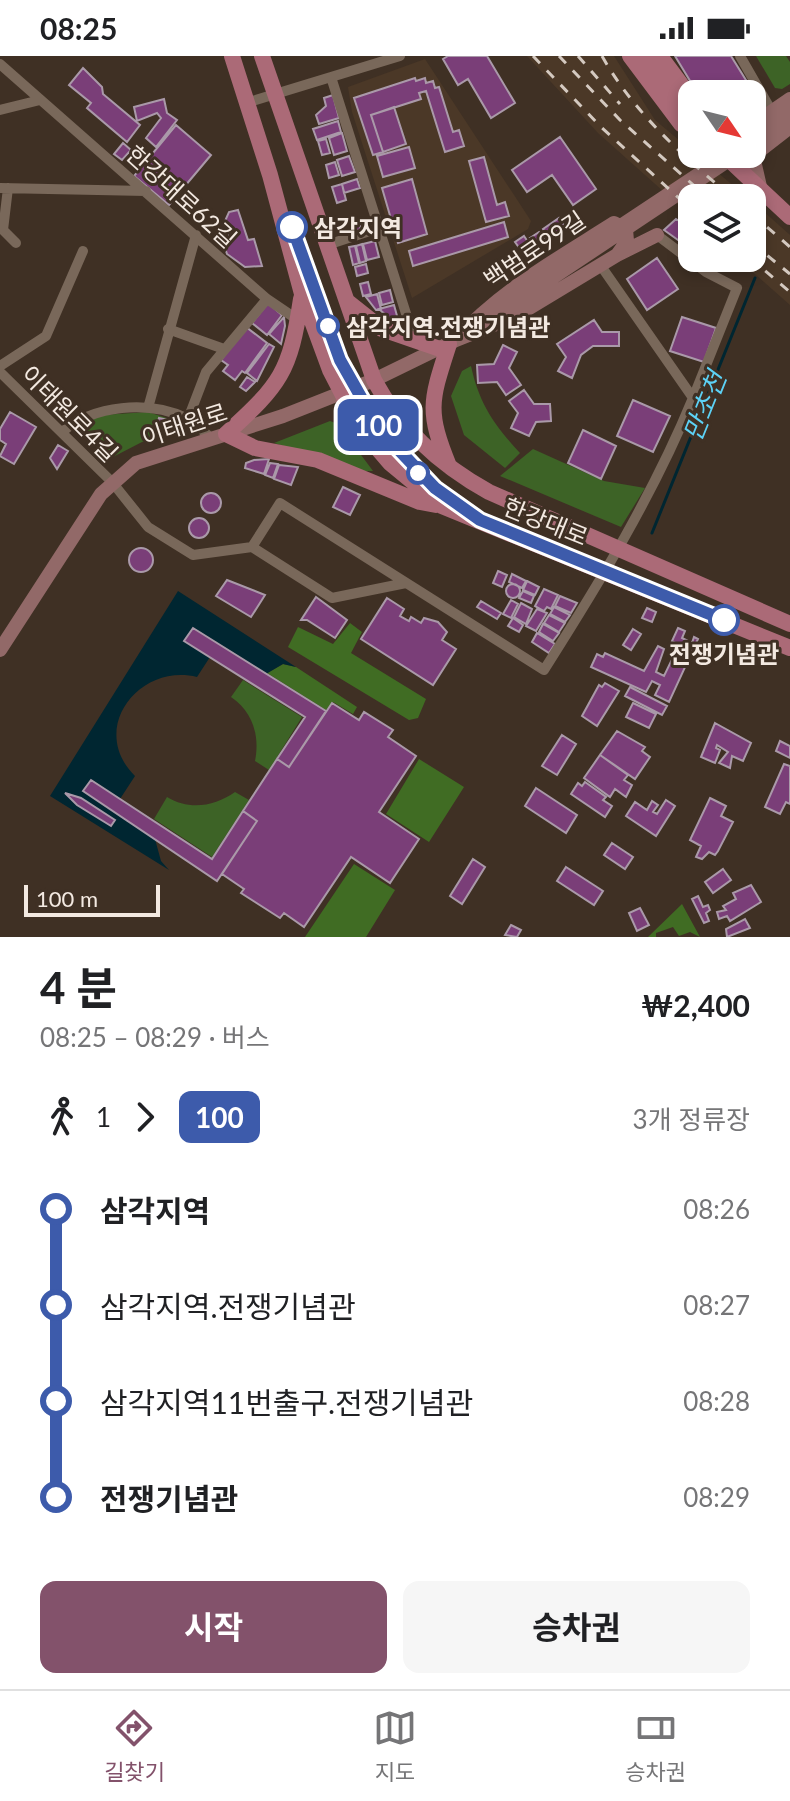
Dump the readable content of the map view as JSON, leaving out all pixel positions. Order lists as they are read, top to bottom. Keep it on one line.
{"streets":{"main road":["백범로99길","이태원로","한강대로"],"street":["한강대로62길","이태원로4길"]},"crossings":[["백범로99길","이태원로"],["백범로99길","한강대로"],["이태원로4길","이태원로"],["이태원로","한강대로"]],"water":["만초천"],"places":["삼각지역","삼각지역.전쟁기념관","전쟁기념관"],"lines":["bus line 100"],"scale_bar":"100 m","north":"bottom right","page":{"status":"08:25","on_map":"100","scale":"100 m","heading":["4 분","08:25 – 08:29 · 버스","₩2,400"],"legs":["1","100","3개 정류장"],"list":[{"name":"삼각지역","value":"08:26"},{"name":"삼각지역.전쟁기념관","value":"08:27"},{"name":"삼각지역11번출구.전쟁기념관","value":"08:28"},{"name":"전쟁기념관","value":"08:29"}],"buttons":["시작","승차권"],"tabs":["길찾기","지도","승차권"]}}
